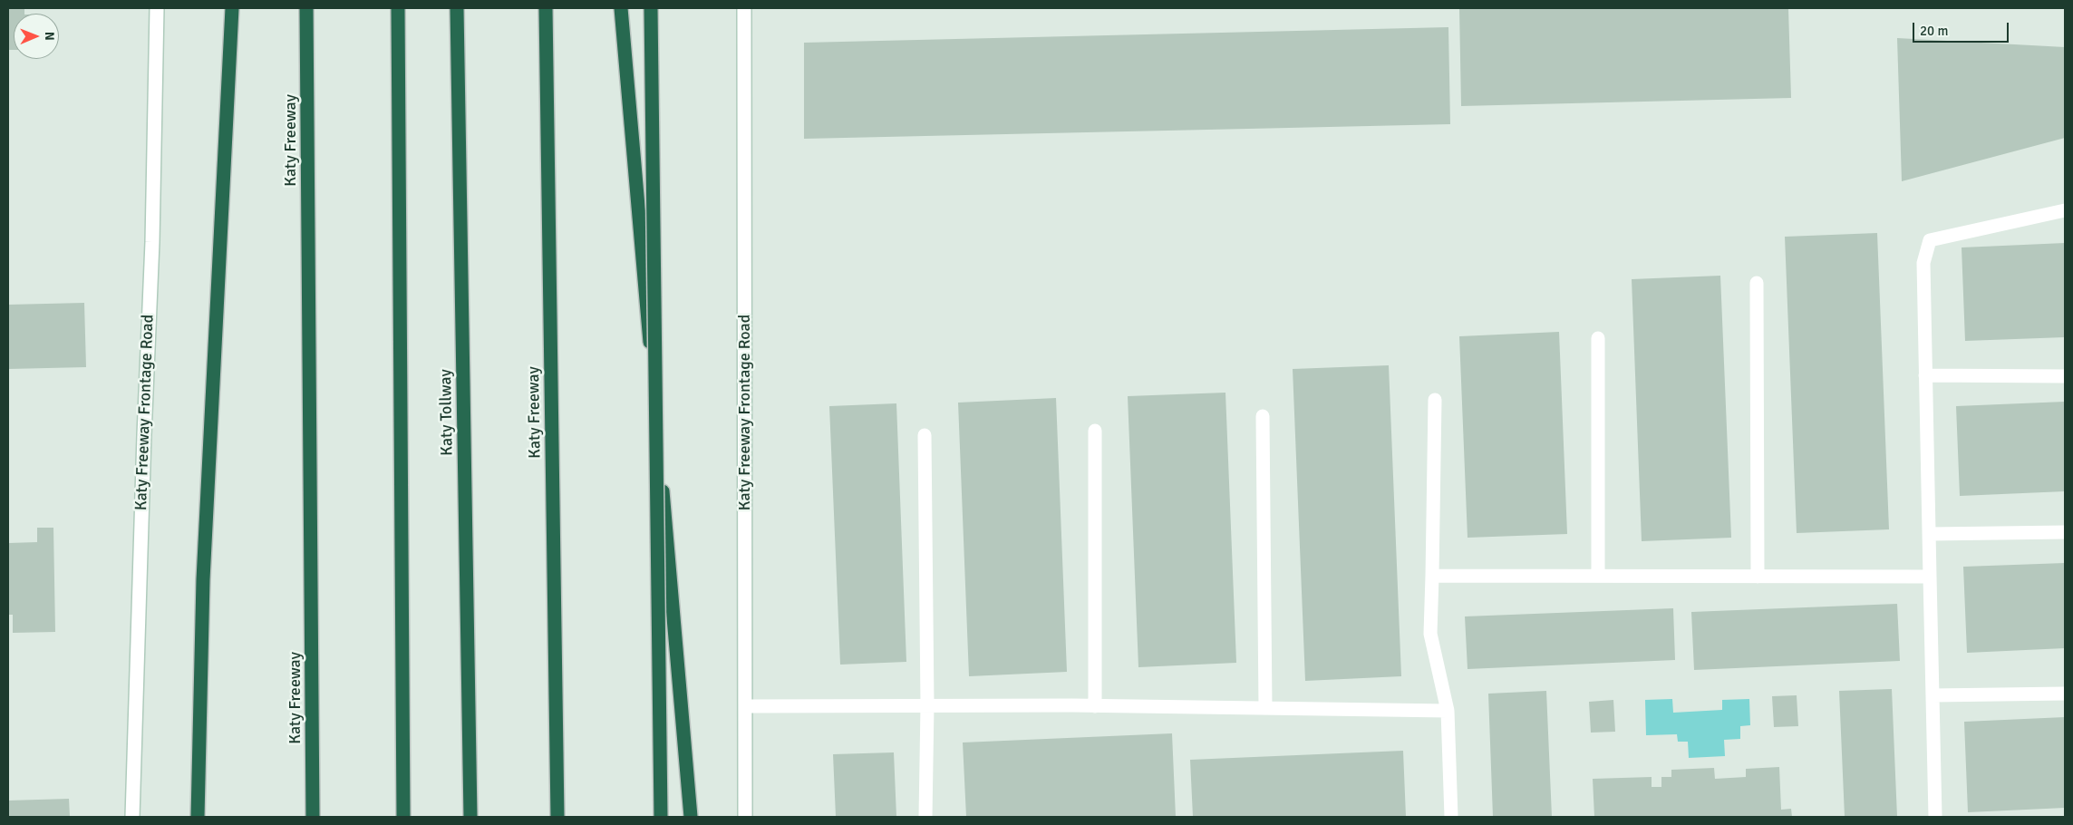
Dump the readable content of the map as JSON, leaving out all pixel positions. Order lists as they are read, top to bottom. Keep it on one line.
{"streets":{"highway":["Katy Freeway","Katy Tollway"],"main road":["Katy Freeway Frontage Road"]},"scale_bar":"20 m","north":"right"}
